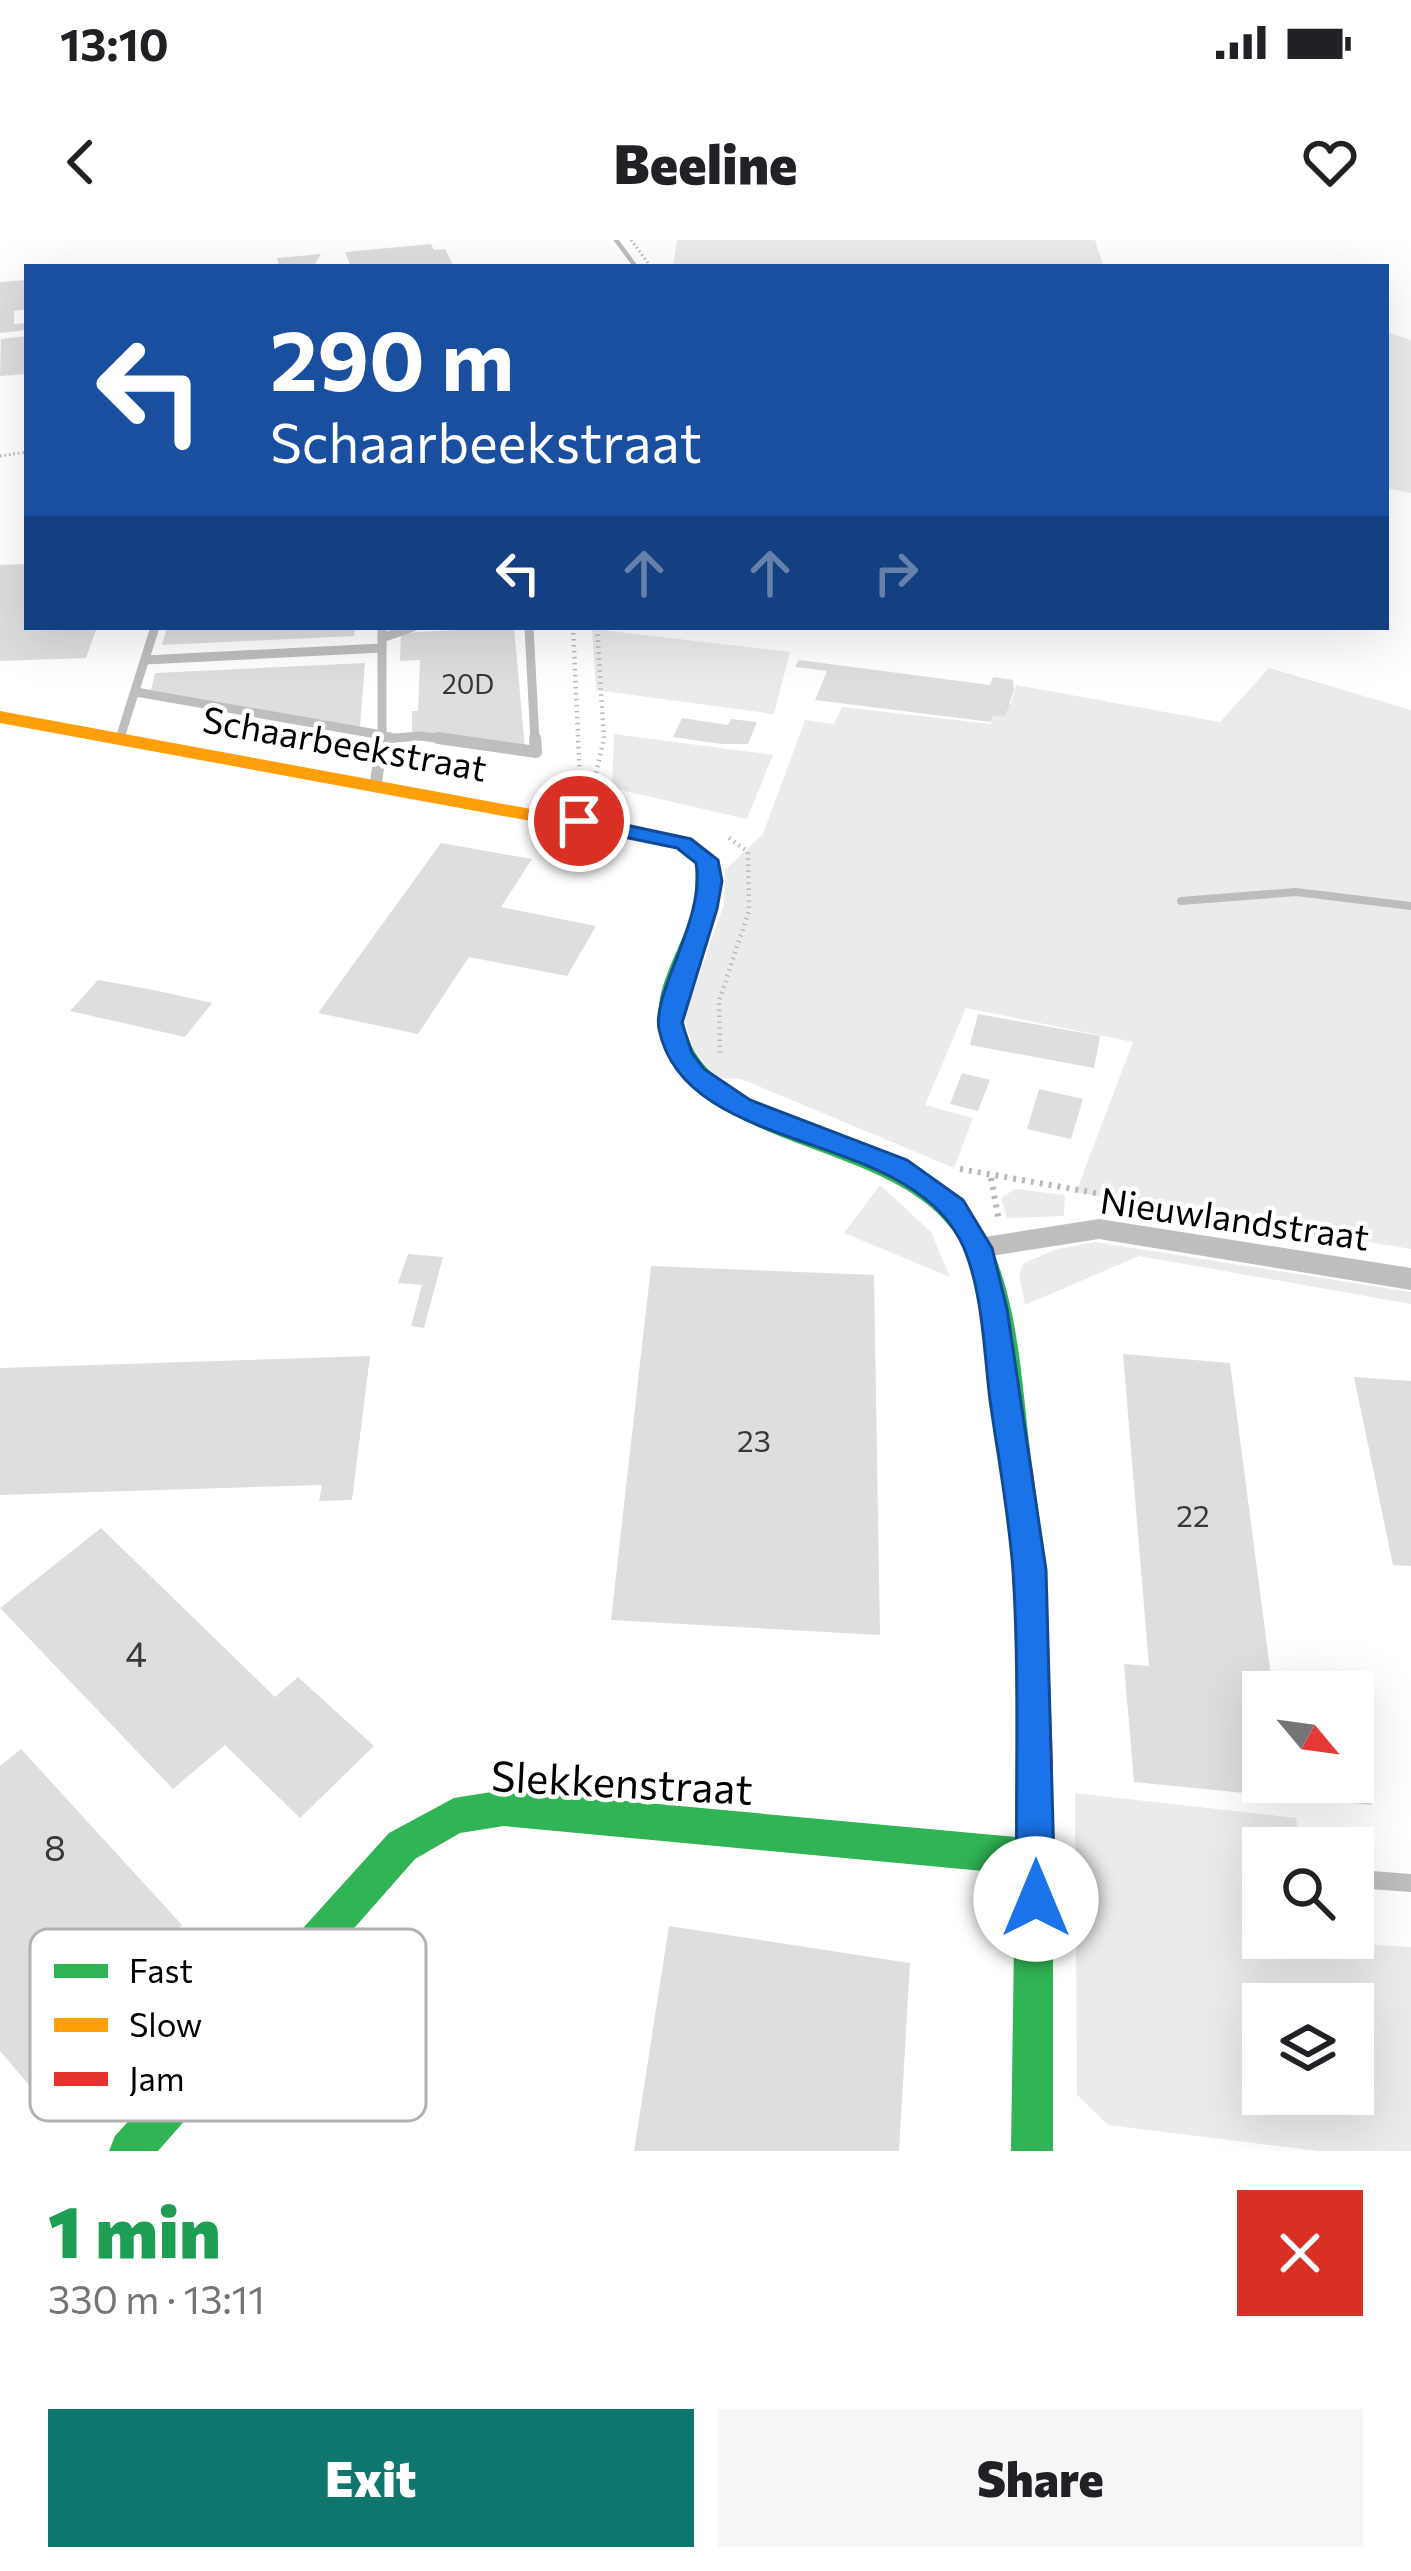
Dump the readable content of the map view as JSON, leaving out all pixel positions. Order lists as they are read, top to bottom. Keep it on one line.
{"streets":{"street":["Schaarbeekstraat","Nieuwlandstraat","Slekkenstraat"]},"crossings":[["Schaarbeekstraat","Nieuwlandstraat"],["Schaarbeekstraat","Slekkenstraat"]],"house_numbers":["20D","23","22","4","8"],"legend":["Fast","Slow","Jam"],"north":"bottom right","page":{"status":"13:10","header":"Beeline","turn":["290 m","Schaarbeekstraat"],"heading":["1 min","330 m · 13:11"],"buttons":["Exit","Share"]}}
